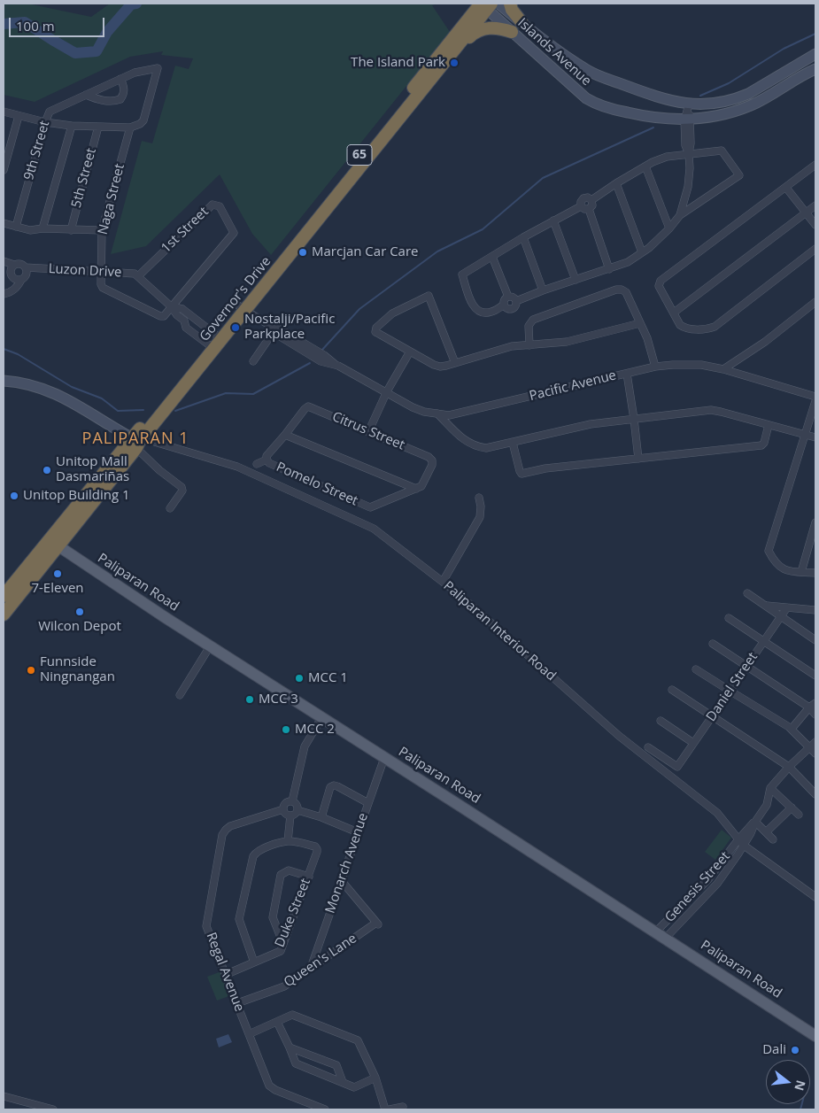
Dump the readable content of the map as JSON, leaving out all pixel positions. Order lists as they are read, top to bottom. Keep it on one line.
{"streets":{"highway":["65","Governor's Drive"],"main road":["Paliparan Road"],"street":["Islands Avenue","9th Street","5th Street","Naga Street","1st Street","Luzon Drive","Pacific Avenue","Citrus Street","Pomelo Street","Paliparan Interior Road","Daniel Street","Monarch Avenue","Genesis Street","Duke Street","Queen's Lane","Regal Avenue"]},"crossings":[["Islands Avenue","Governor's Drive"],["9th Street","Naga Street"],["Naga Street","Luzon Drive"],["1st Street","Luzon Drive"],["Governor's Drive","Pacific Avenue"],["Governor's Drive","Paliparan Road"],["Governor's Drive","Paliparan Interior Road"],["Citrus Street","Pomelo Street"],["Paliparan Road","Monarch Avenue"],["Paliparan Road","Genesis Street"],["Paliparan Interior Road","Genesis Street"],["Monarch Avenue","Queen's Lane"],["Duke Street","Regal Avenue"],["Queen's Lane","Regal Avenue"]],"districts":["PALIPARAN 1"],"places":["The Island Park","Marcjan Car Care","Nostalji/Pacific Parkplace","Unitop Mall Dasmariñas","Unitop Building 1","7-Eleven","Wilcon Depot","Funnside Ningnangan","MCC 1","MCC 3","MCC 2","Dali"],"scale_bar":"100 m","north":"right"}
